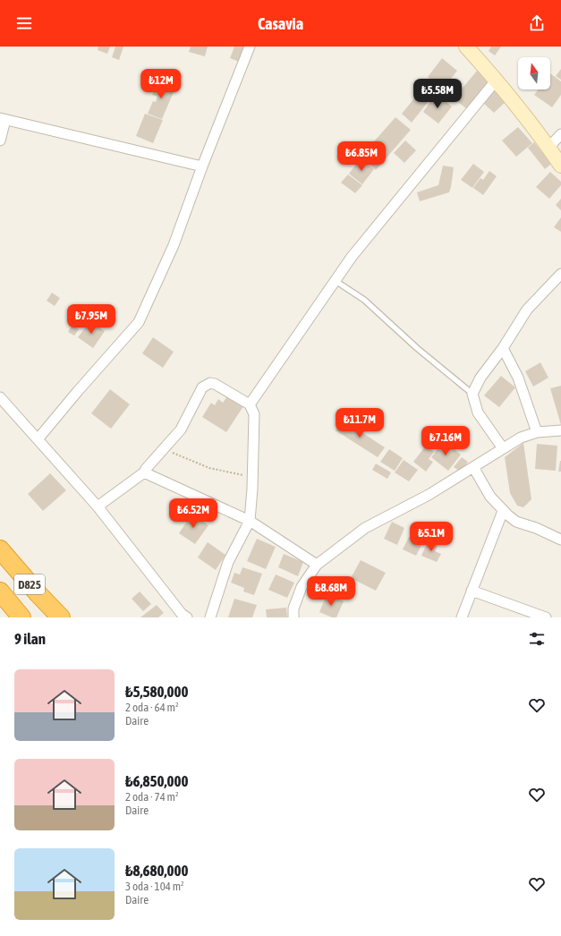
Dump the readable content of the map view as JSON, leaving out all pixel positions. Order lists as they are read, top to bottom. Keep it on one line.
{"streets":{"highway":["D825"]},"north":"top","page":{"header":"Casavia","price":["₺12M","₺5.58M","₺6.85M","₺7.95M","₺11.7M","₺7.16M","₺6.52M","₺5.1M","₺8.68M"],"heading":"9 ilan","list":[{"name":"₺5,580,000","note":"2 oda · 64 m² · Daire"},{"name":"₺6,850,000","note":"2 oda · 74 m² · Daire"},{"name":"₺8,680,000","note":"3 oda · 104 m² · Daire"}]}}
